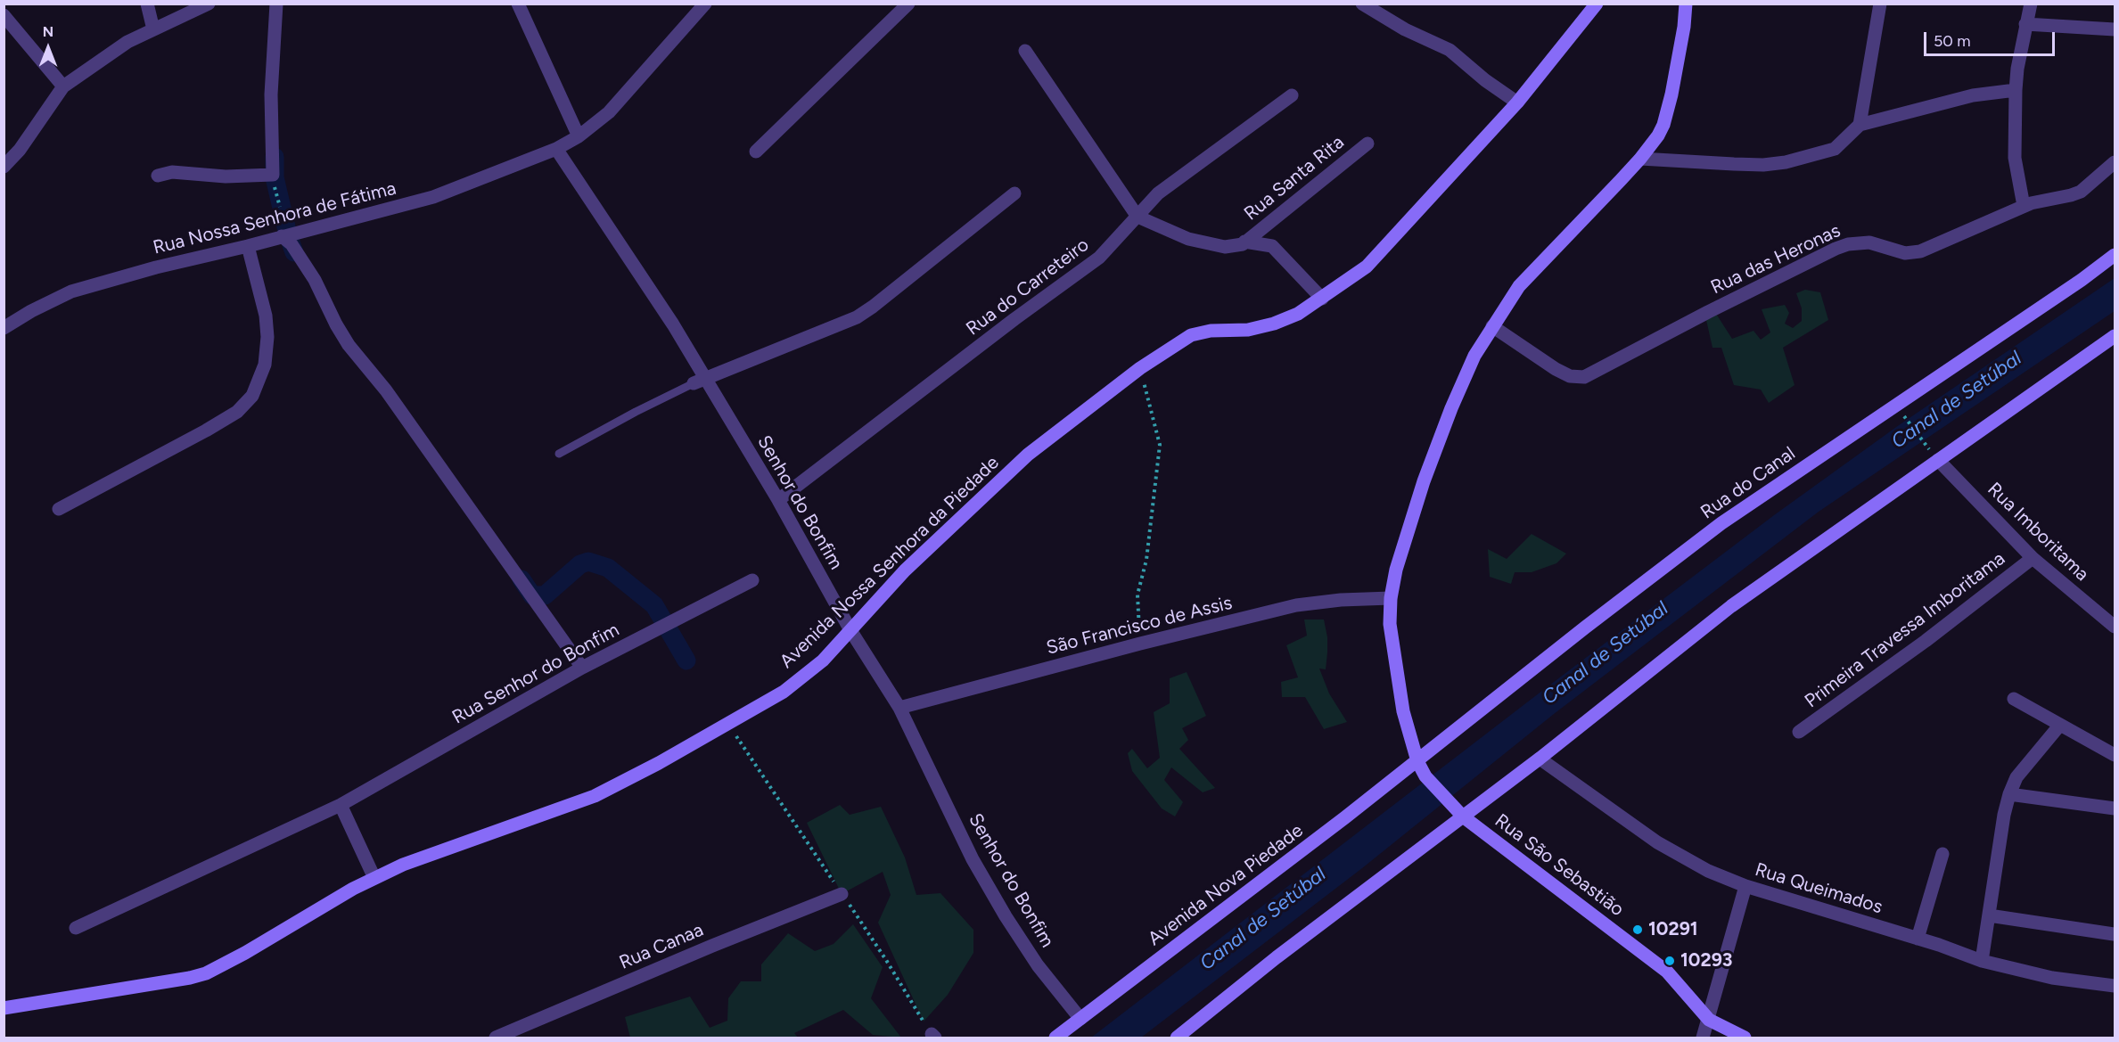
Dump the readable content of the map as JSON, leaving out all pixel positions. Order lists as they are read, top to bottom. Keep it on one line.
{"streets":{"street":["Rua Santa Rita","Rua Nossa Senhora de Fátima","Rua das Heronas","Rua do Carreteiro","Rua do Canal","Senhor do Bonfim","Rua Imboritama","Avenida Nossa Senhora da Piedade","São Francisco de Assis","Primeira Travessa Imboritama","Rua Senhor do Bonfim","Rua São Sebastião","Avenida Nova Piedade","Rua Queimados","Rua Canaa"]},"crossings":[["Rua Nossa Senhora de Fátima","Senhor do Bonfim"],["Rua das Heronas","Rua São Sebastião"],["Rua do Carreteiro","Senhor do Bonfim"],["Rua do Canal","Rua São Sebastião"],["Rua do Canal","Avenida Nova Piedade"],["Senhor do Bonfim","Avenida Nossa Senhora da Piedade"],["Senhor do Bonfim","São Francisco de Assis"],["Senhor do Bonfim","Avenida Nova Piedade"],["Rua Imboritama","Primeira Travessa Imboritama"],["São Francisco de Assis","Rua São Sebastião"],["Rua São Sebastião","Avenida Nova Piedade"]],"water":["Canal de Setúbal"],"places":["10291","10293"],"scale_bar":"50 m","north":"top"}
